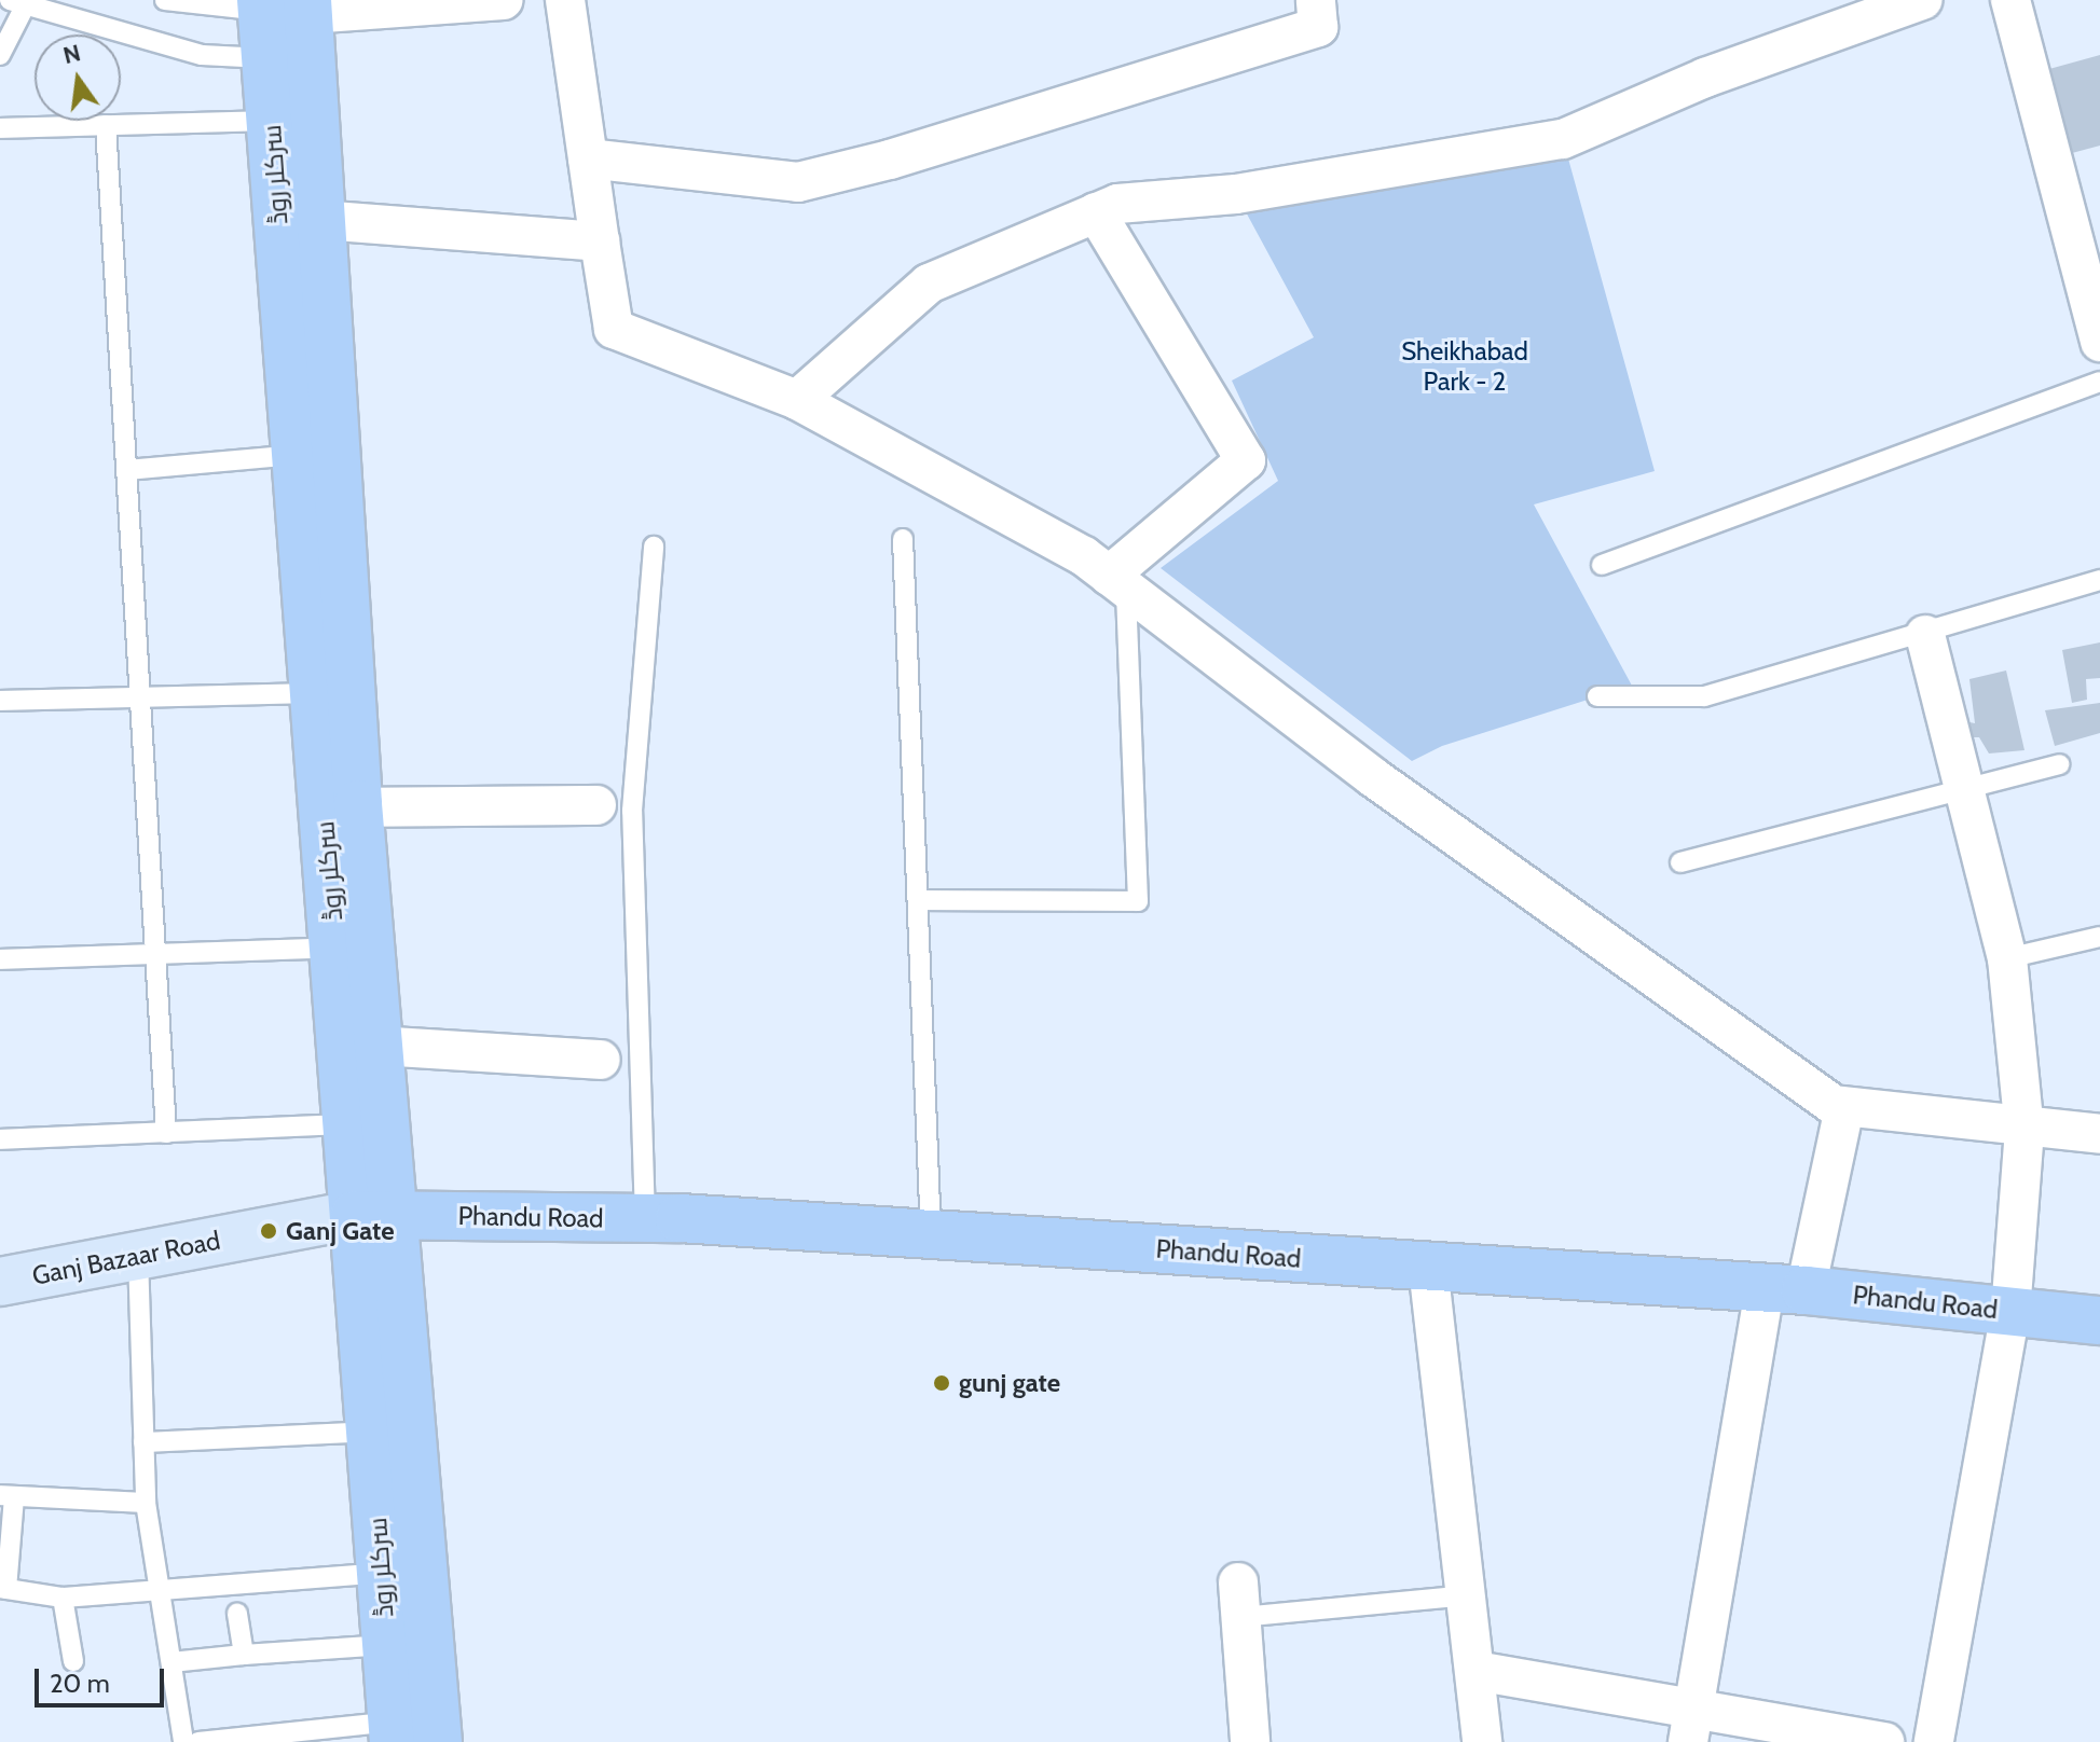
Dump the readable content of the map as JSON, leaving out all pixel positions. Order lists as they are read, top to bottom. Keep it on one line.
{"streets":{"main road":["سرکلر روڈ","Phandu Road"],"street":["Ganj Bazaar Road"]},"crossings":[["سرکلر روڈ","Phandu Road"],["سرکلر روڈ","Ganj Bazaar Road"],["Phandu Road","Ganj Bazaar Road"]],"parks":["Sheikhabad Park - 2"],"places":["Ganj Gate","gunj gate"],"scale_bar":"20 m","north":"top"}
